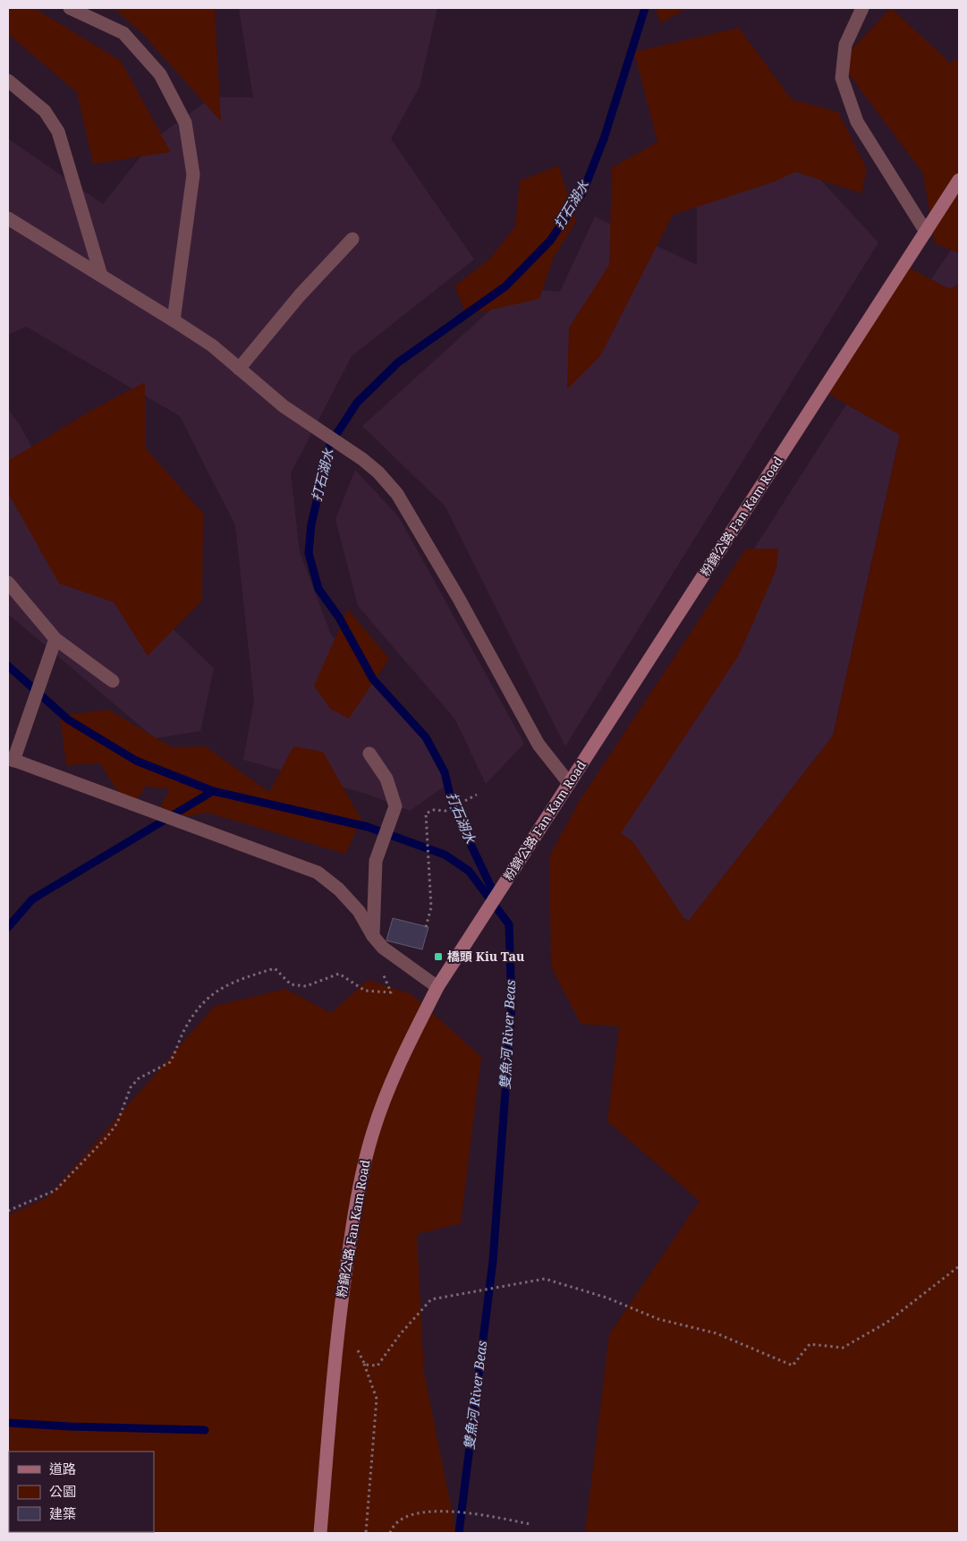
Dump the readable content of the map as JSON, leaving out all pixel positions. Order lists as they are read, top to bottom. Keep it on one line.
{"streets":{"main road":["粉錦公路 Fan Kam Road"]},"water":["打石湖水","雙魚河 River Beas"],"places":{"transit":["橋頭 Kiu Tau"]},"legend":["道路","公園","建築"]}
